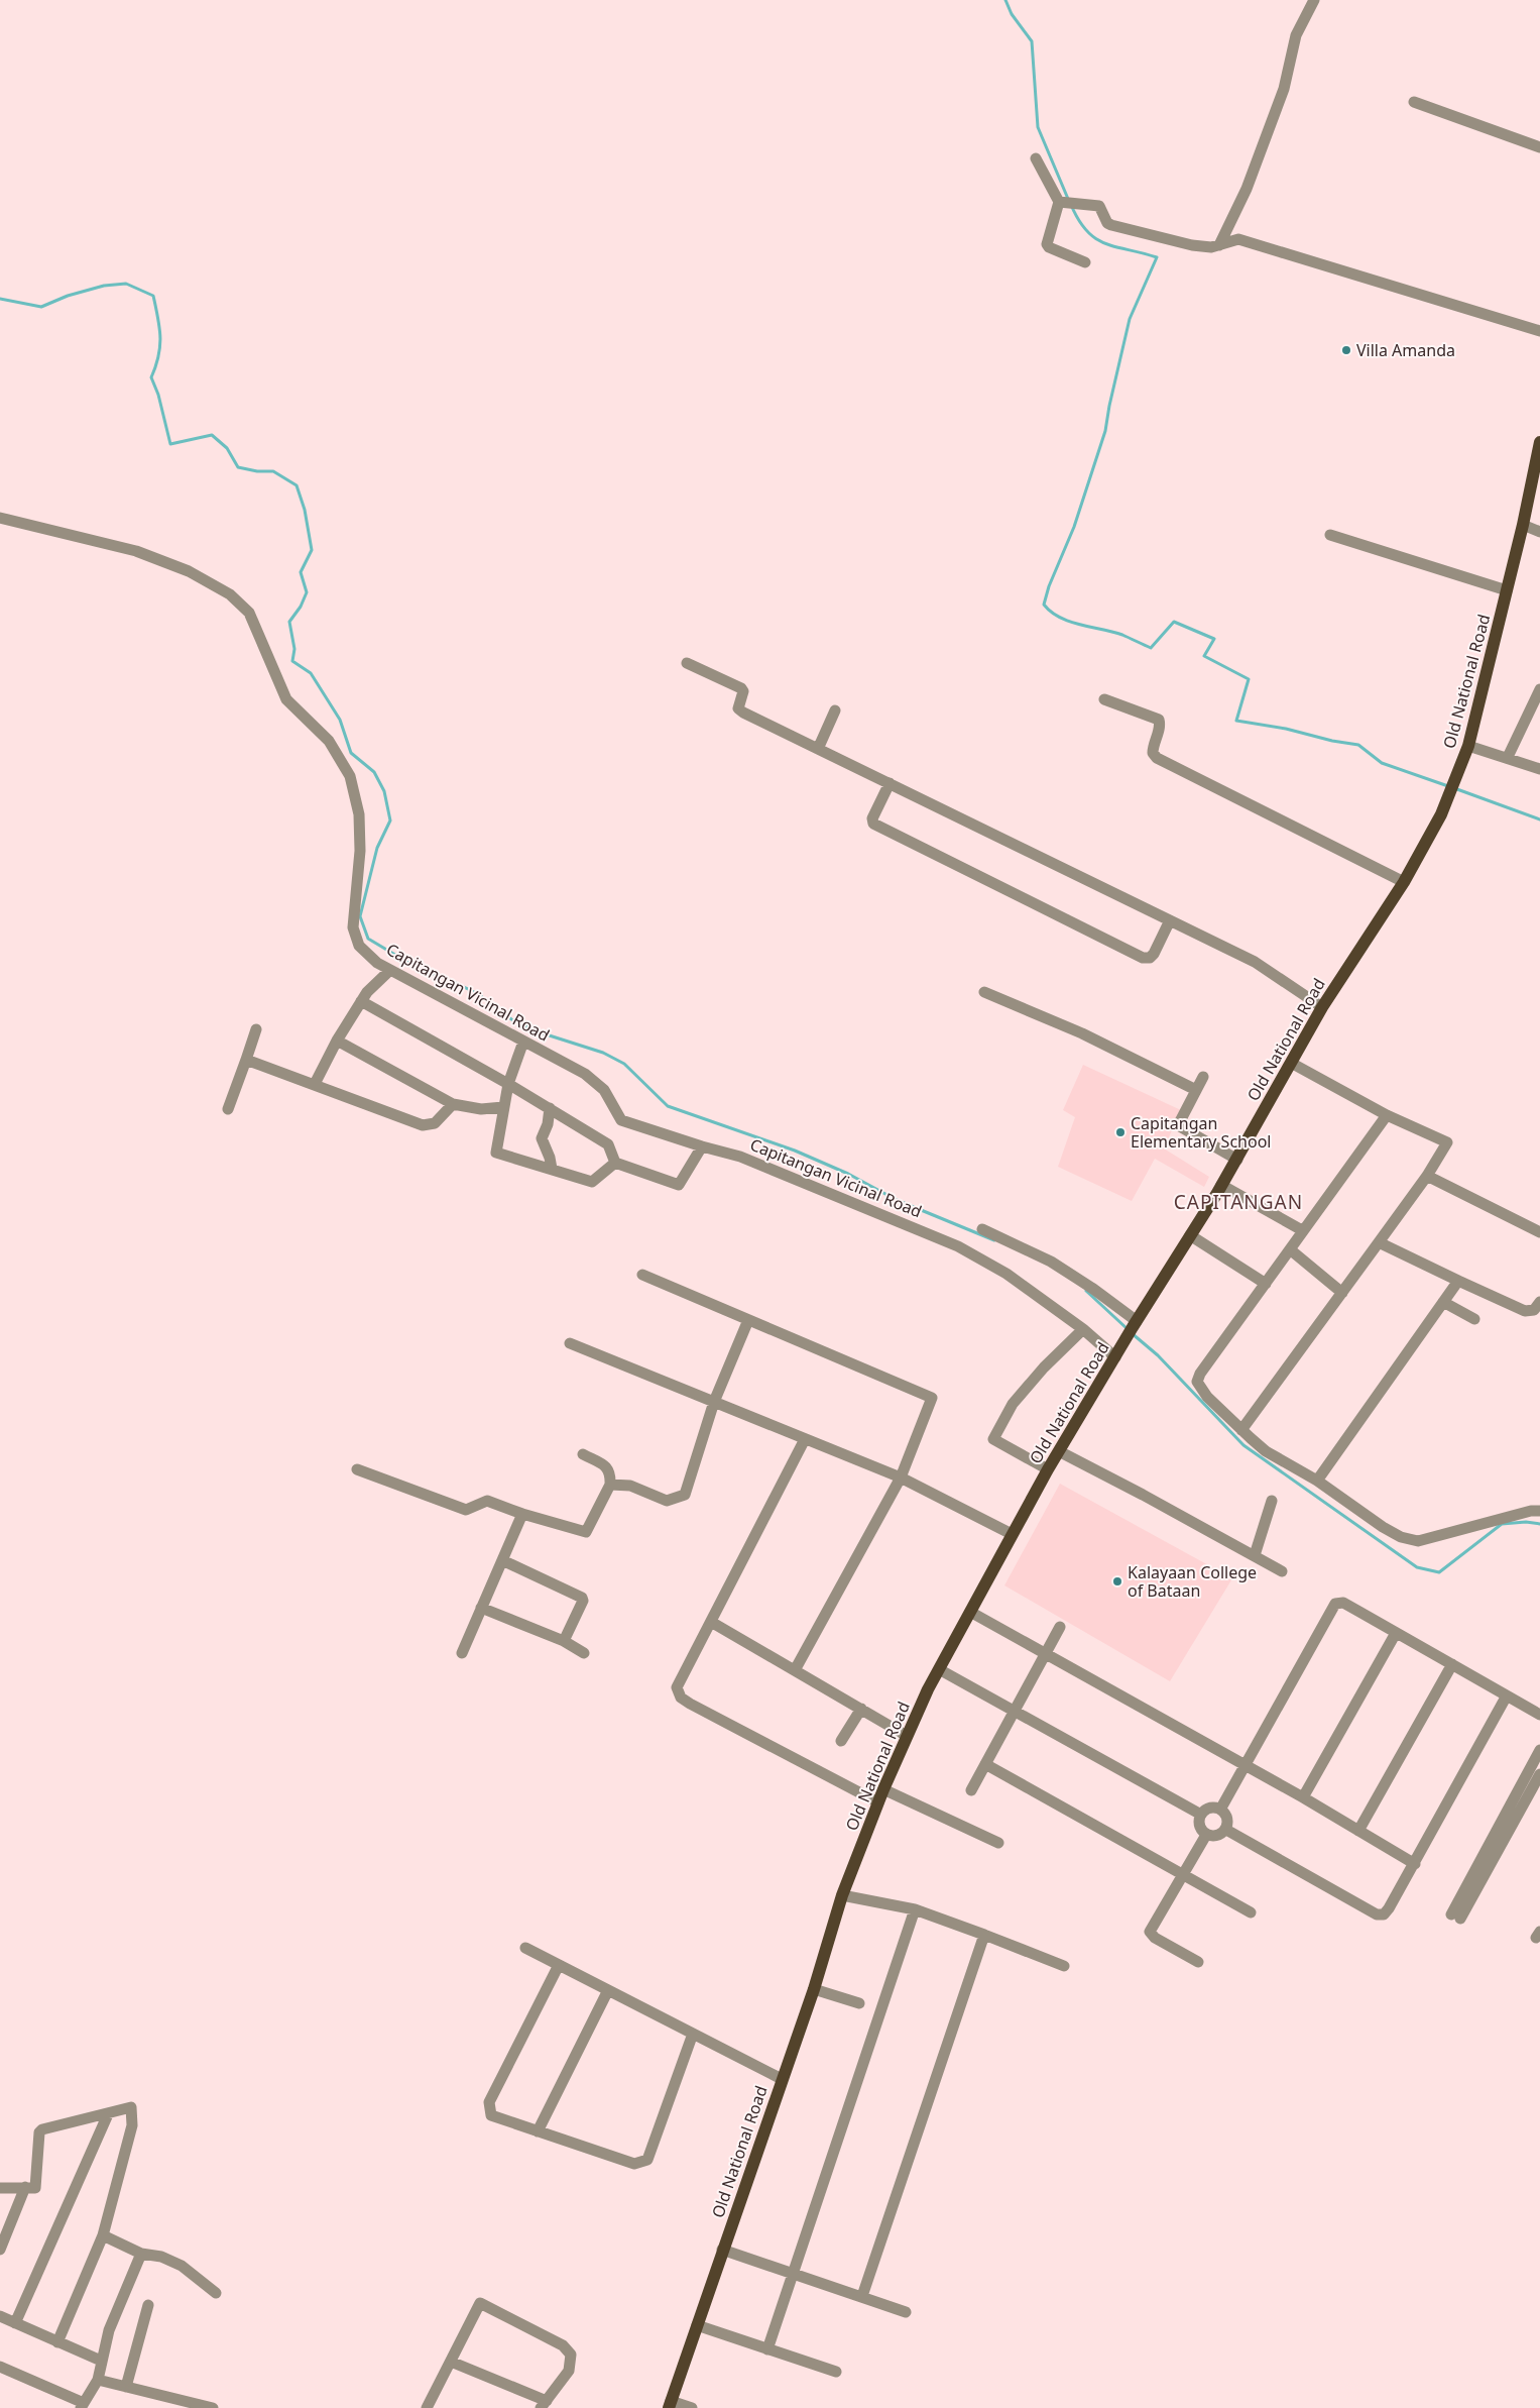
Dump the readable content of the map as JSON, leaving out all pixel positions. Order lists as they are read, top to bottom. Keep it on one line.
{"streets":{"main road":["Old National Road"],"street":["Capitangan Vicinal Road"]},"crossings":[["Old National Road","Capitangan Vicinal Road"]],"districts":["CAPITANGAN"],"places":["Villa Amanda","Capitangan Elementary School","Kalayaan College of Bataan"]}
